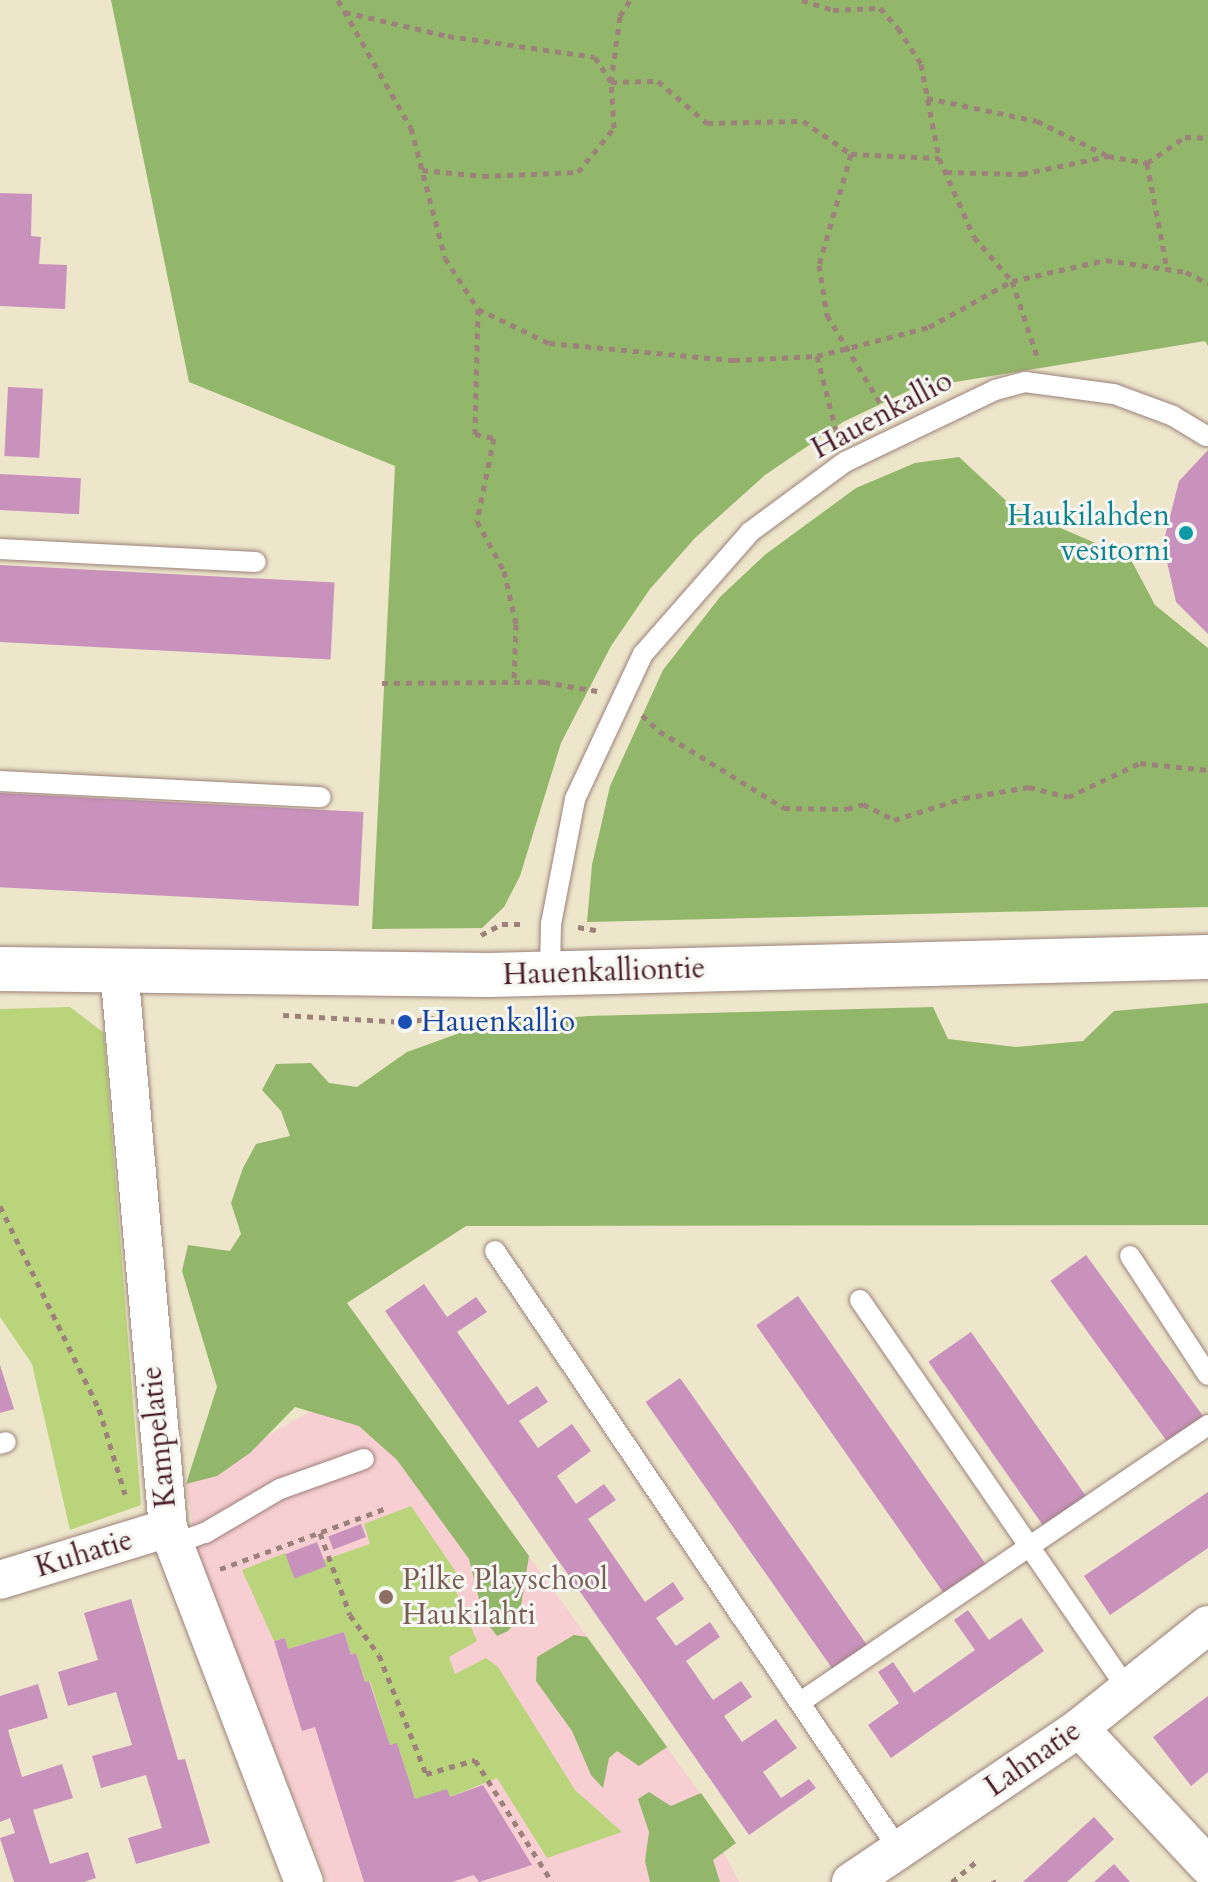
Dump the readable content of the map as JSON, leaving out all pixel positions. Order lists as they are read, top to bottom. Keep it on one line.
{"streets":{"main road":["Hauenkalliontie"],"street":["Kampelatie","Kuhatie","Lahnatie"],"lane":["Hauenkallio"]},"crossings":[["Hauenkallio","Hauenkalliontie"],["Hauenkalliontie","Kampelatie"],["Kampelatie","Kuhatie"]],"places":["Haukilahden vesitorni","Hauenkallio","Pilke Playschool Haukilahti"]}
